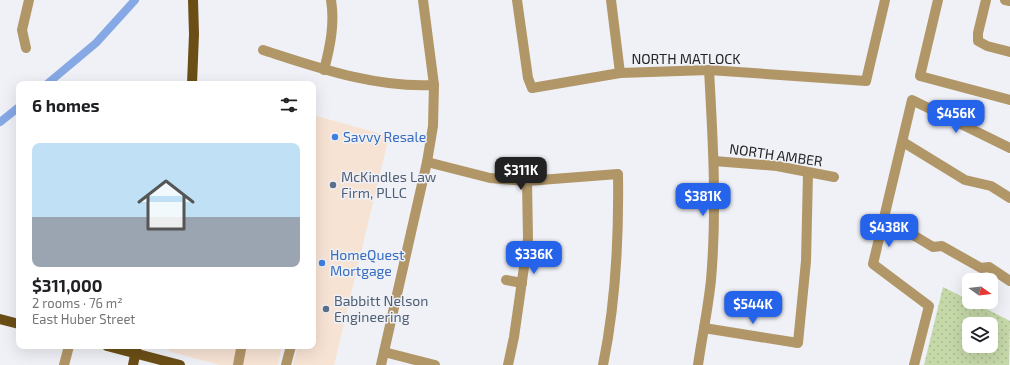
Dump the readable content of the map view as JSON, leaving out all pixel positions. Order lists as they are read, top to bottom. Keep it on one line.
{"streets":{"street":["NORTH MATLOCK","NORTH AMBER"]},"places":["Savvy Resale","McKindles Law Firm, PLLC","HomeQuest Mortgage","Babbitt Nelson Engineering"],"north":"right","page":{"heading":"6 homes","price":["$456K","$311K","$381K","$438K","$336K","$544K"],"list":[{"name":"$311,000","note":"2 rooms · 76 m² · East Huber Street"}]}}
